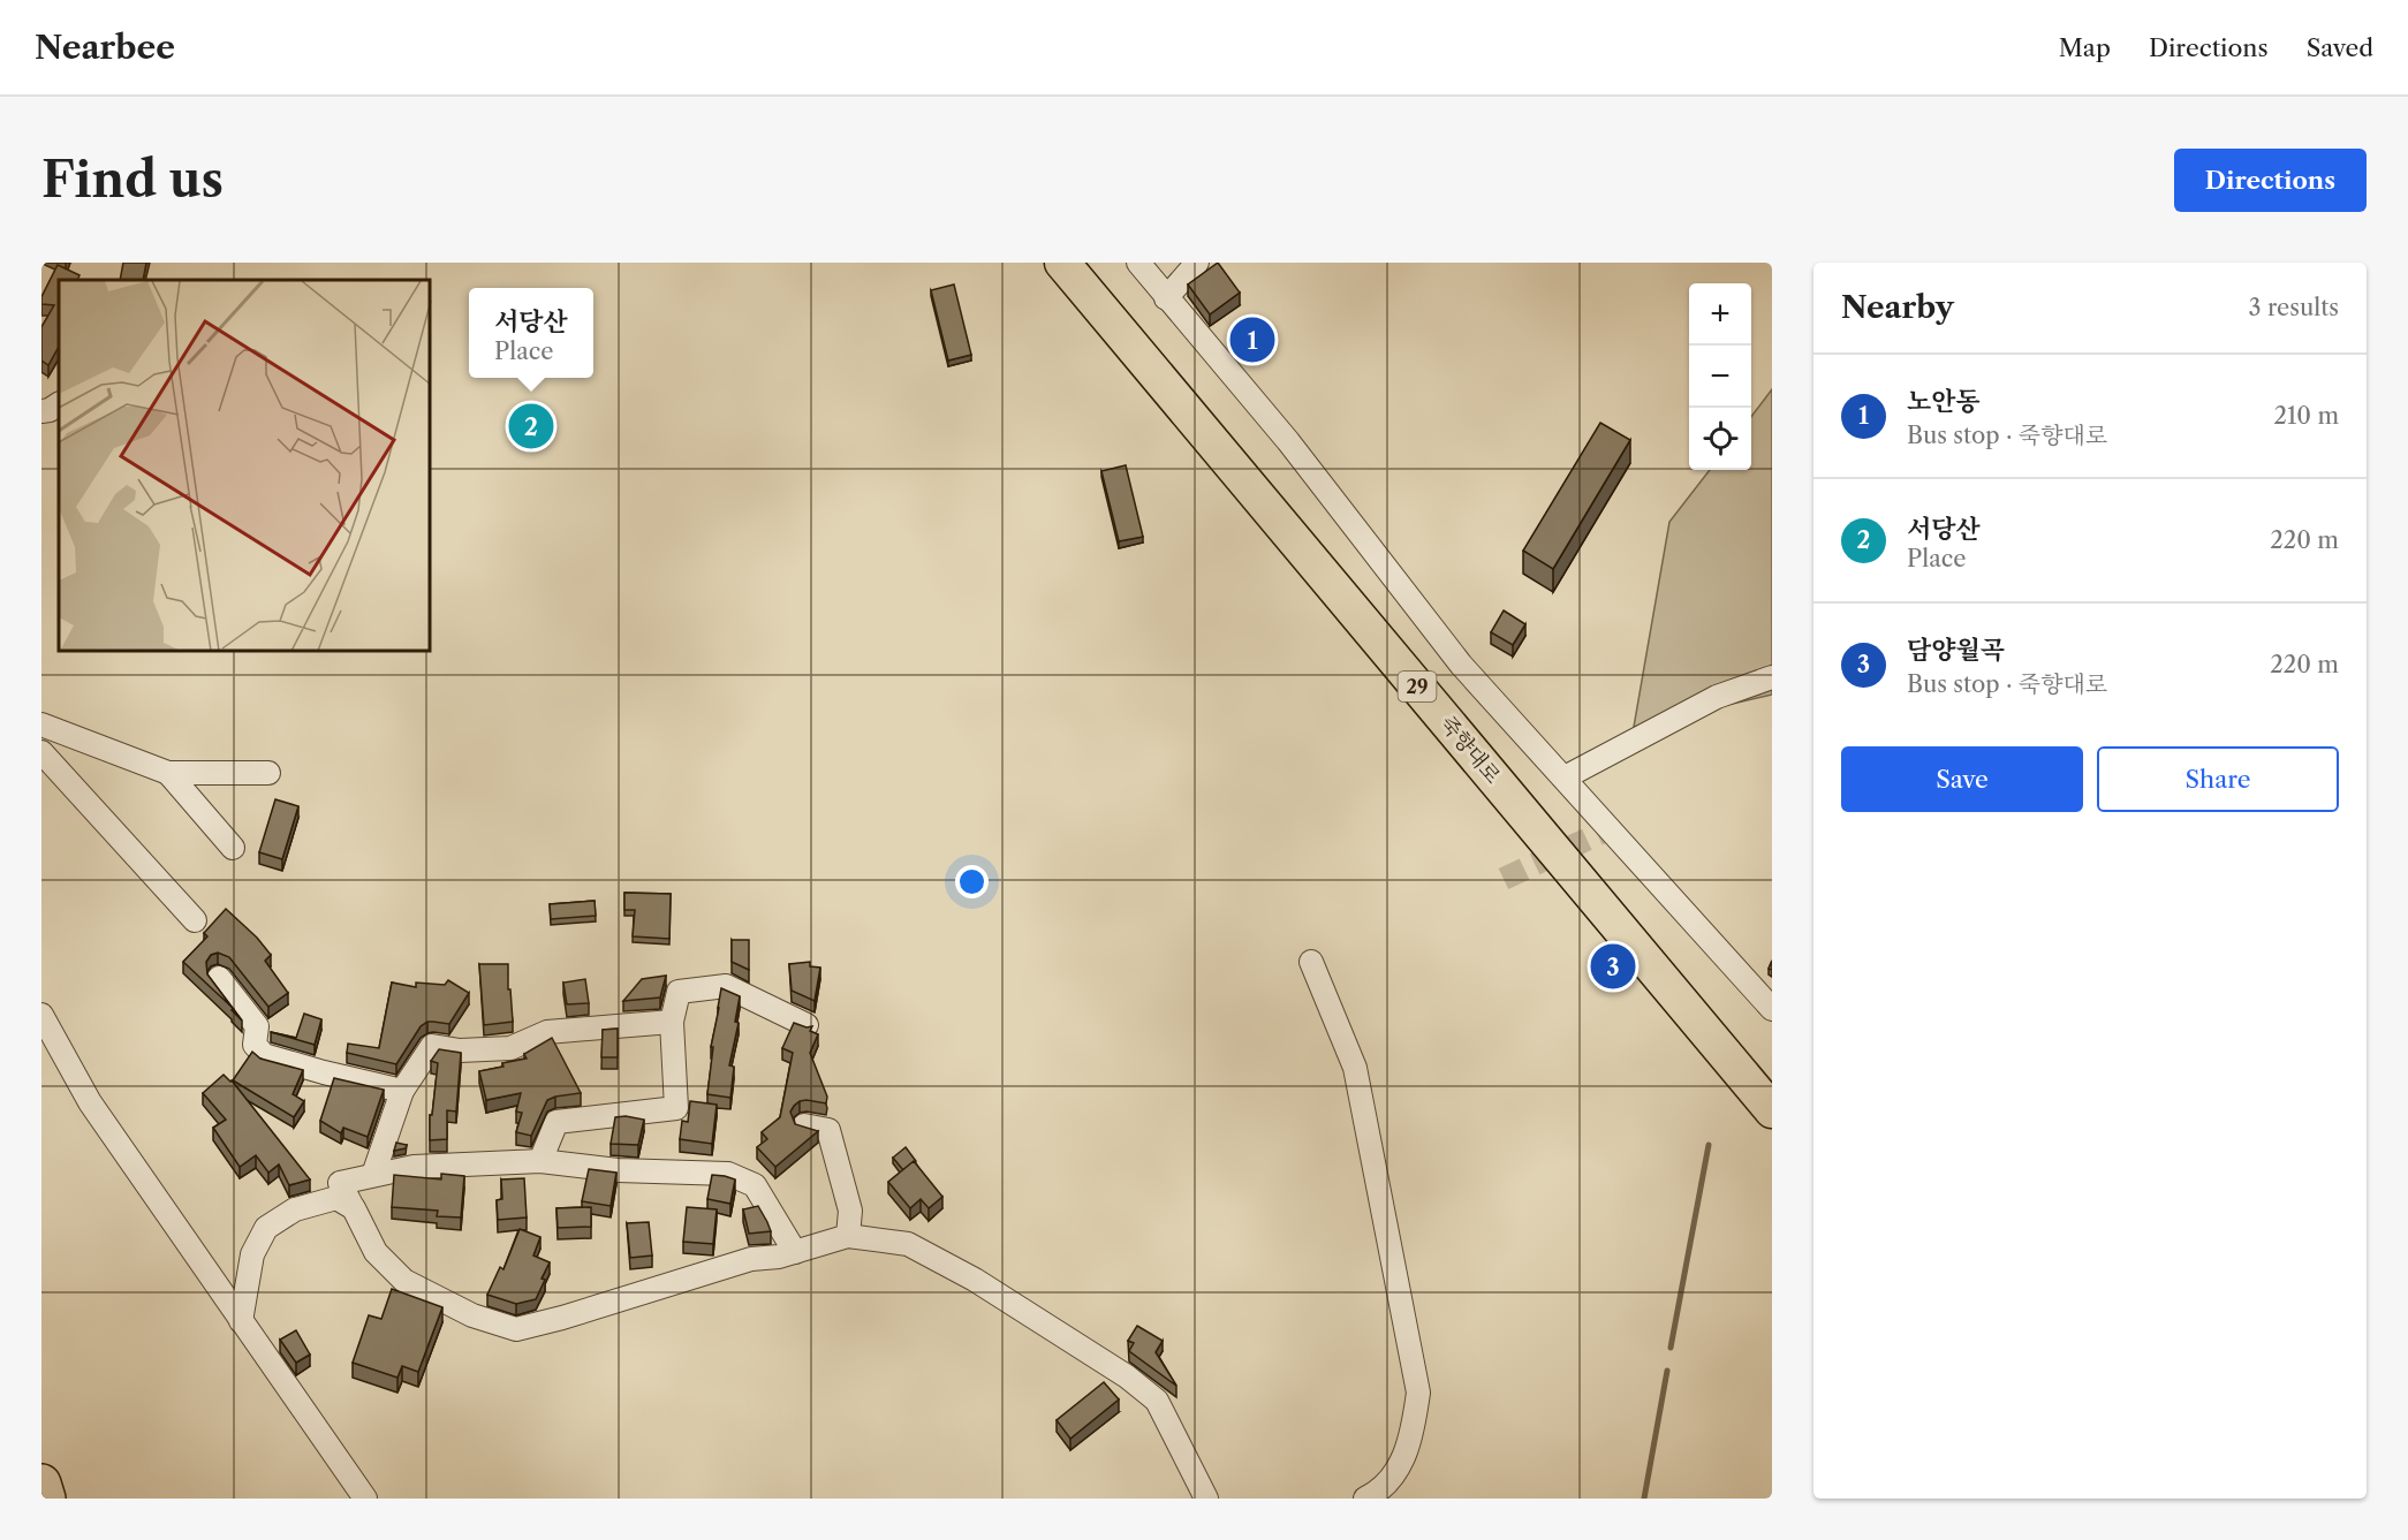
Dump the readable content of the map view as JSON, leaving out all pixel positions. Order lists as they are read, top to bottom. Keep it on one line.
{"streets":{"main road":["29","죽향대로"]},"page":{"header":"Nearbee","nav":["Map","Directions","Saved"],"buttons":["Directions",["Save","Share"]],"title":"Find us","heading":["Nearby","3 results"],"map_buttons":["+","−"],"popup":["서당산","Place"],"pins":["1","2","3"],"list":[{"mark":"1","name":"노안동","note":"Bus stop · 죽향대로","value":"210 m"},{"mark":"2","name":"서당산","note":"Place","value":"220 m"},{"mark":"3","name":"담양월곡","note":"Bus stop · 죽향대로","value":"220 m"}]}}
